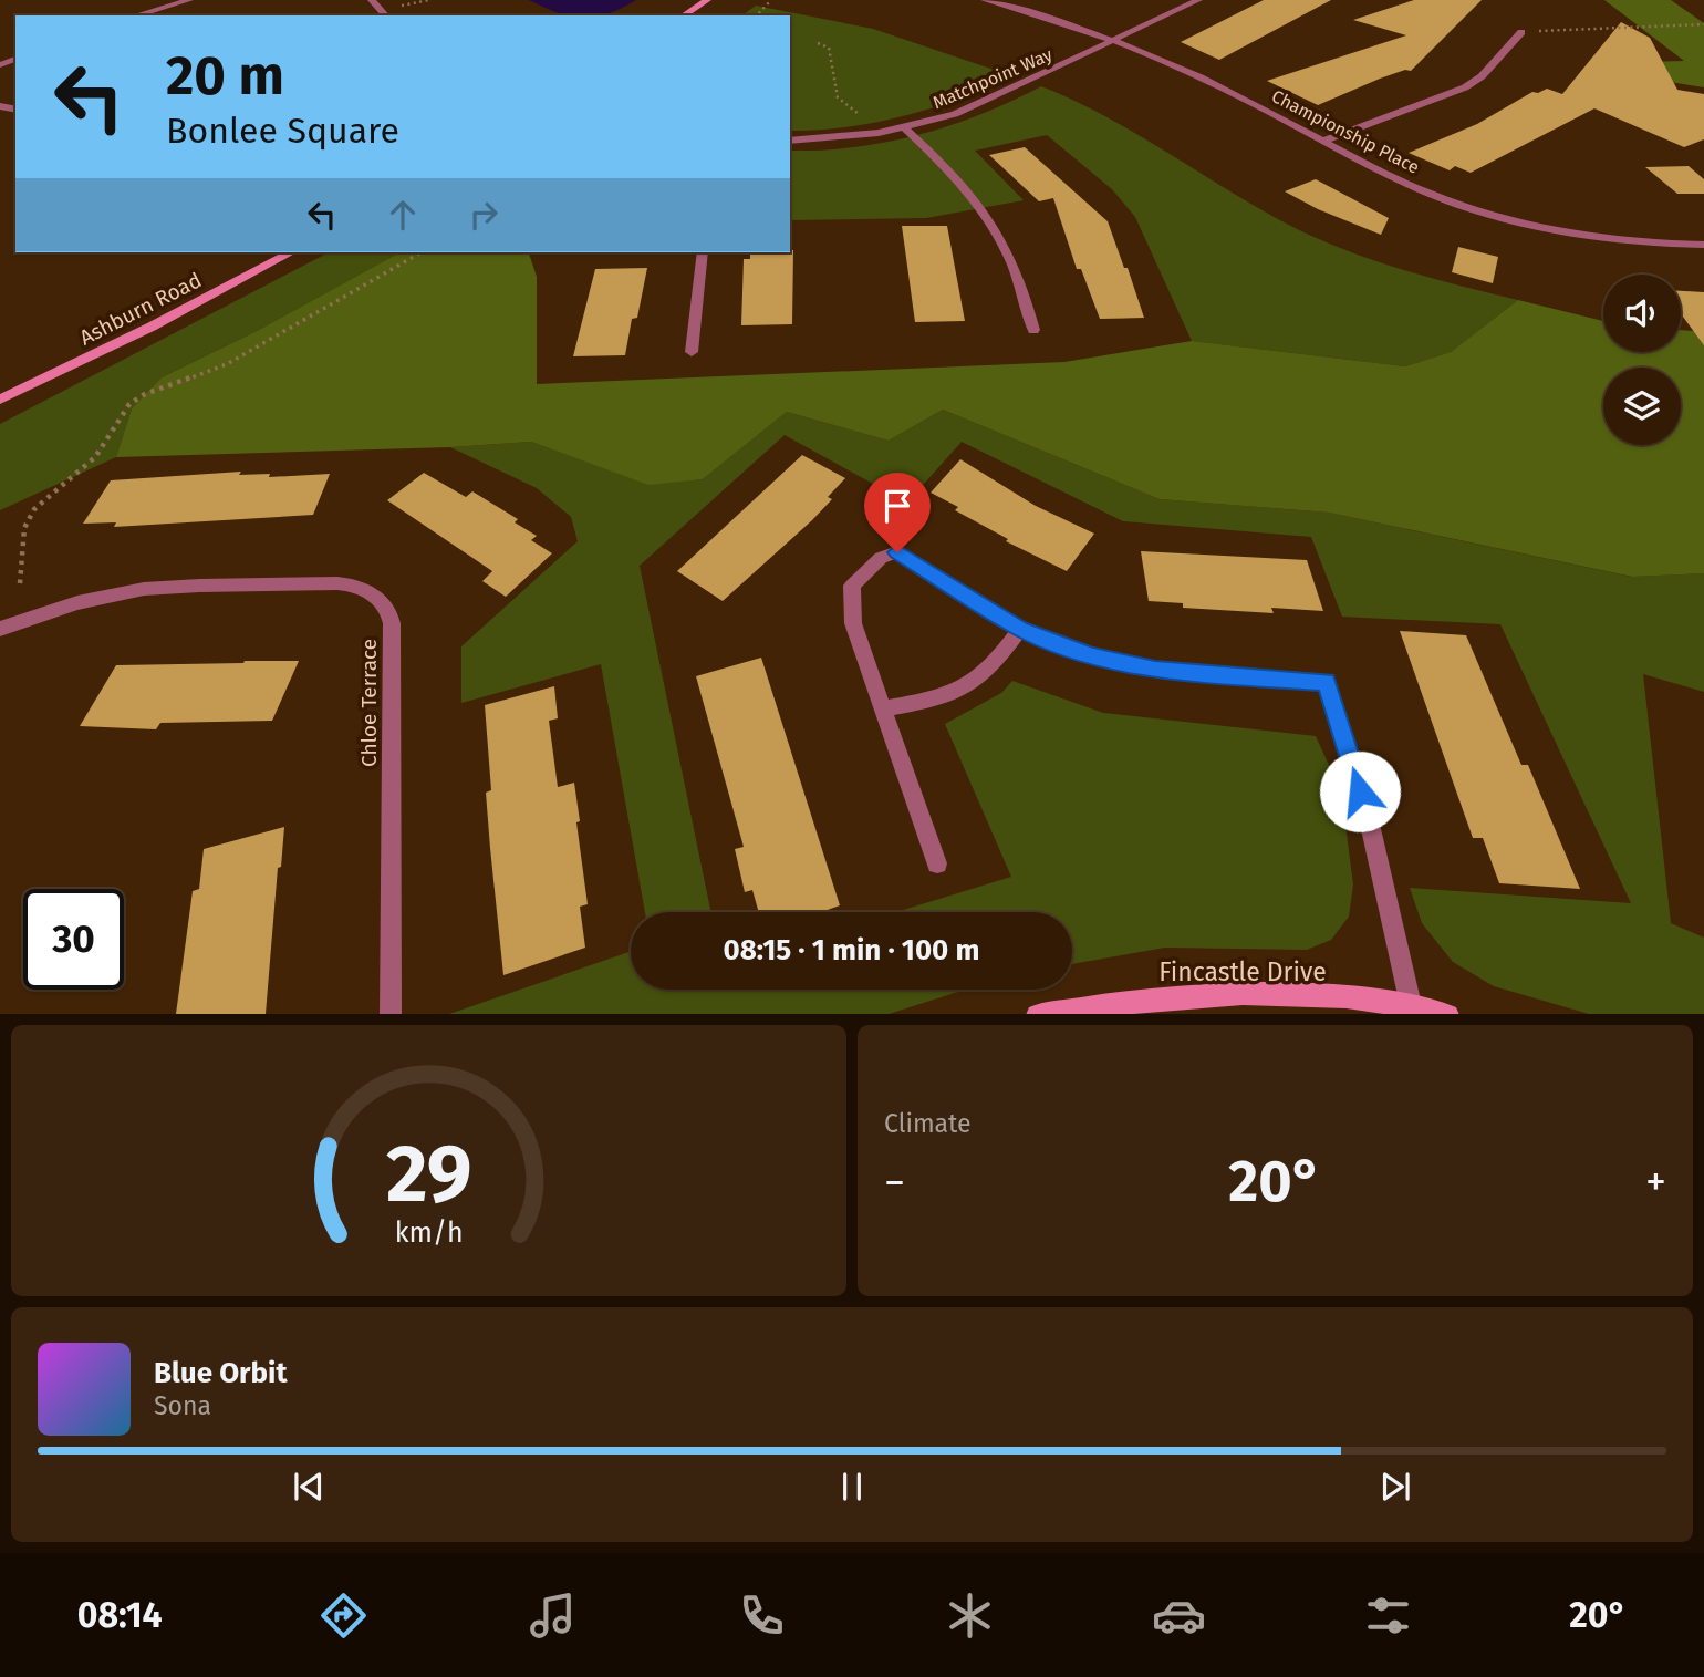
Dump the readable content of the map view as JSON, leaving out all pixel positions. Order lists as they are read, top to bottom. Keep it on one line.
{"streets":{"street":["Matchpoint Way","Championship Place","Ashburn Road","Chloe Terrace","Fincastle Drive"]},"crossings":[["Matchpoint Way","Championship Place"]],"page":{"turn":["20 m","Bonlee Square"],"limit":"30","trip":"08:15 · 1 min · 100 m","tile":"Climate","heat":["−","20°","+"],"song":["Blue Orbit","Sona"],"tabs":["08:14","20°"],"gauge":["29","km/h"]}}
